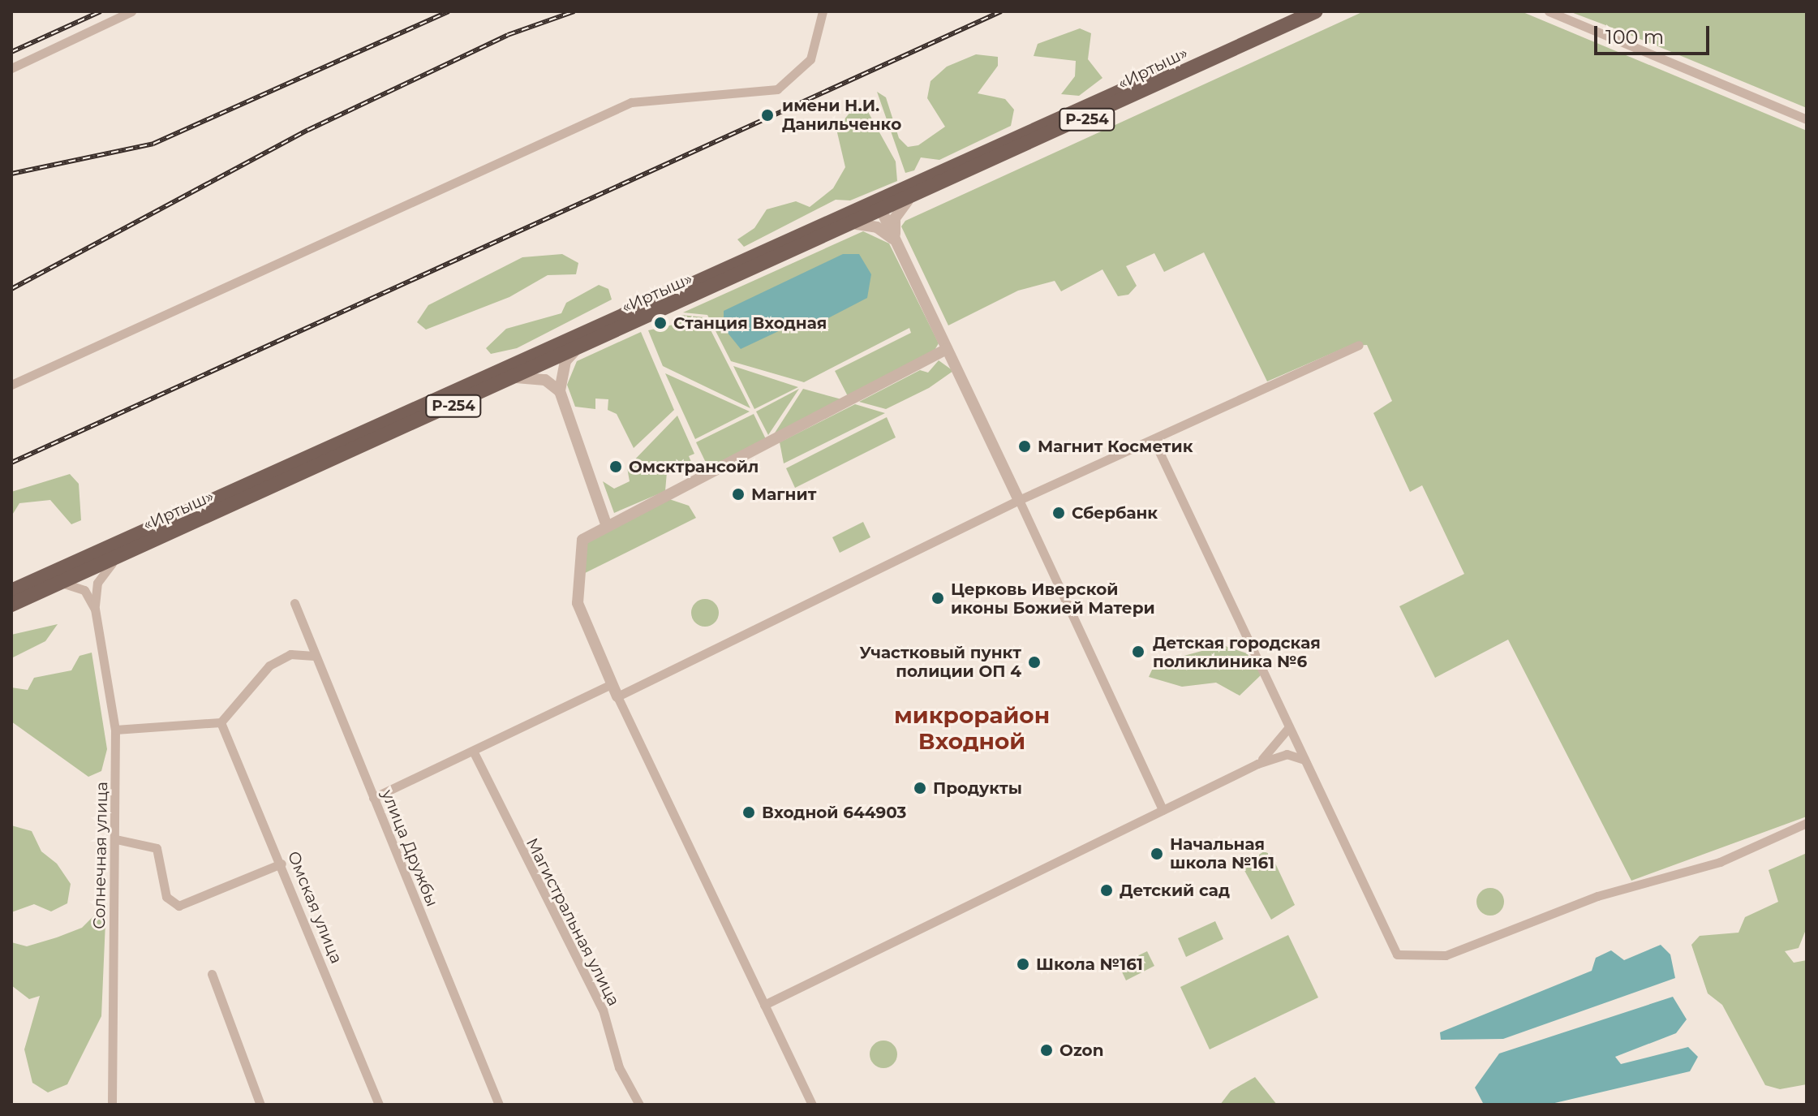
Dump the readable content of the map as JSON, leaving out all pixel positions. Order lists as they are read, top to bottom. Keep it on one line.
{"streets":{"main road":["«Иртыш»","Р-254"],"street":["улица Дружбы","Солнечная улица","Омская улица","Магистральная улица"]},"districts":["микрорайон Входной"],"places":["имени Н.И. Данильченко","Станция Входная","Магнит Косметик","Омсктрансойл","Магнит","Сбербанк","Церковь Иверской иконы Божией Матери","Детская городская поликлиника №6","Участковый пункт полиции ОП 4","Продукты","Входной 644903","Начальная школа №161","Детский сад","Школа №161","Ozon"],"scale_bar":"100 m"}
